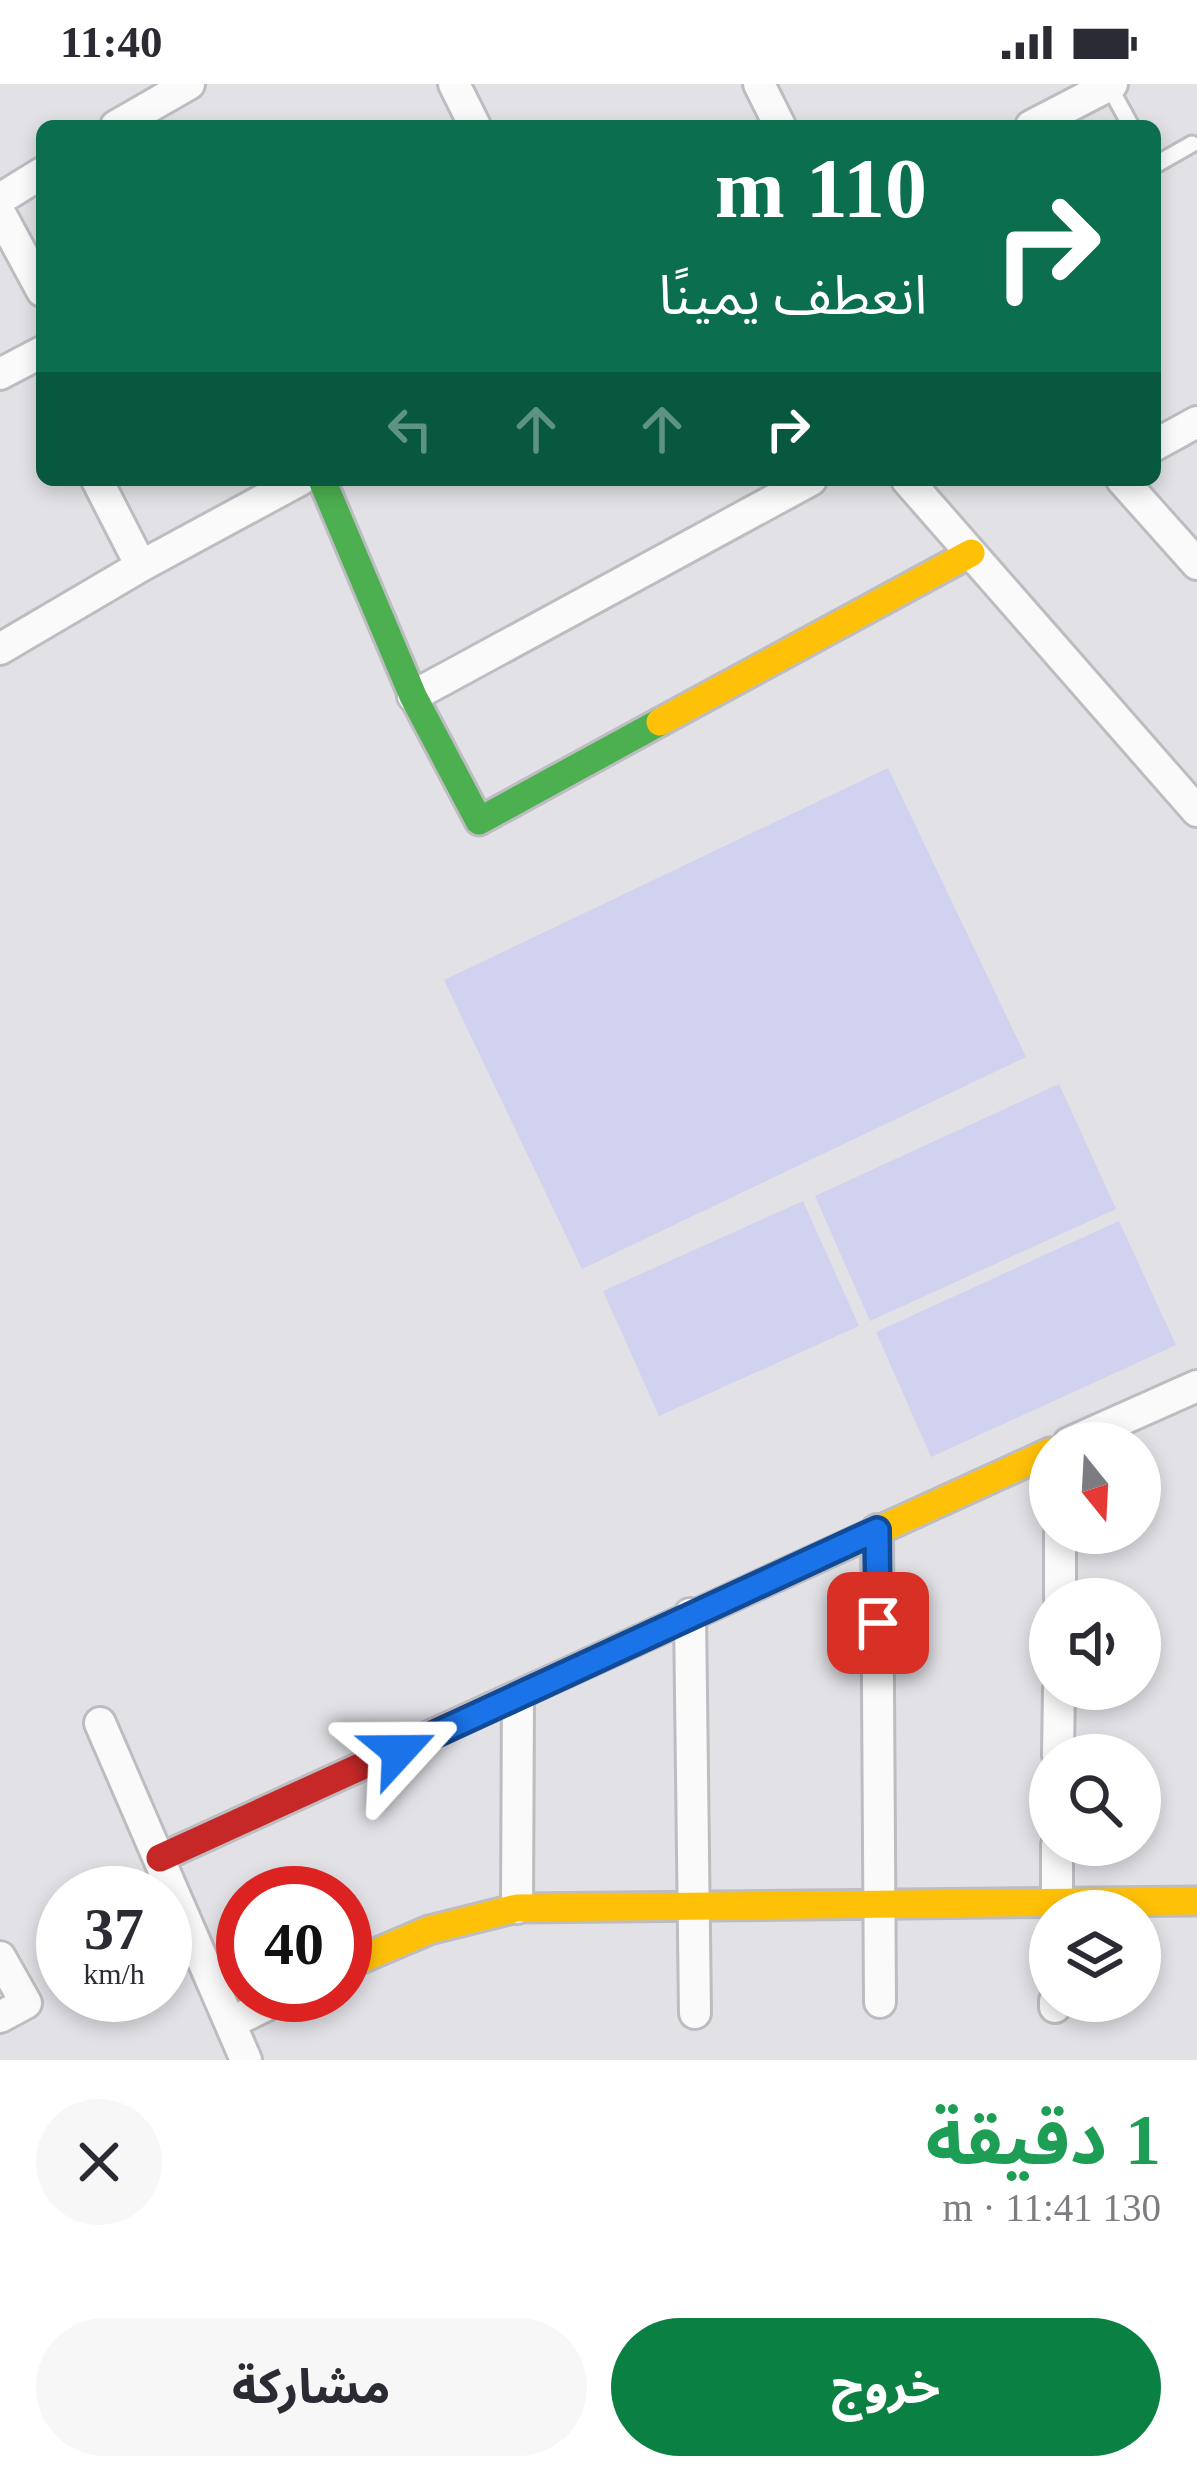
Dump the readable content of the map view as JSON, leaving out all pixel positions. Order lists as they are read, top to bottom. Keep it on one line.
{"north":"bottom","page":{"status":"11:40","turn":["110 m","انعطف يمينًا"],"speed":"37 km/h","limit":"40","heading":["1 دقيقة","130 m · 11:41"],"buttons":["خروج","مشاركة"]}}
